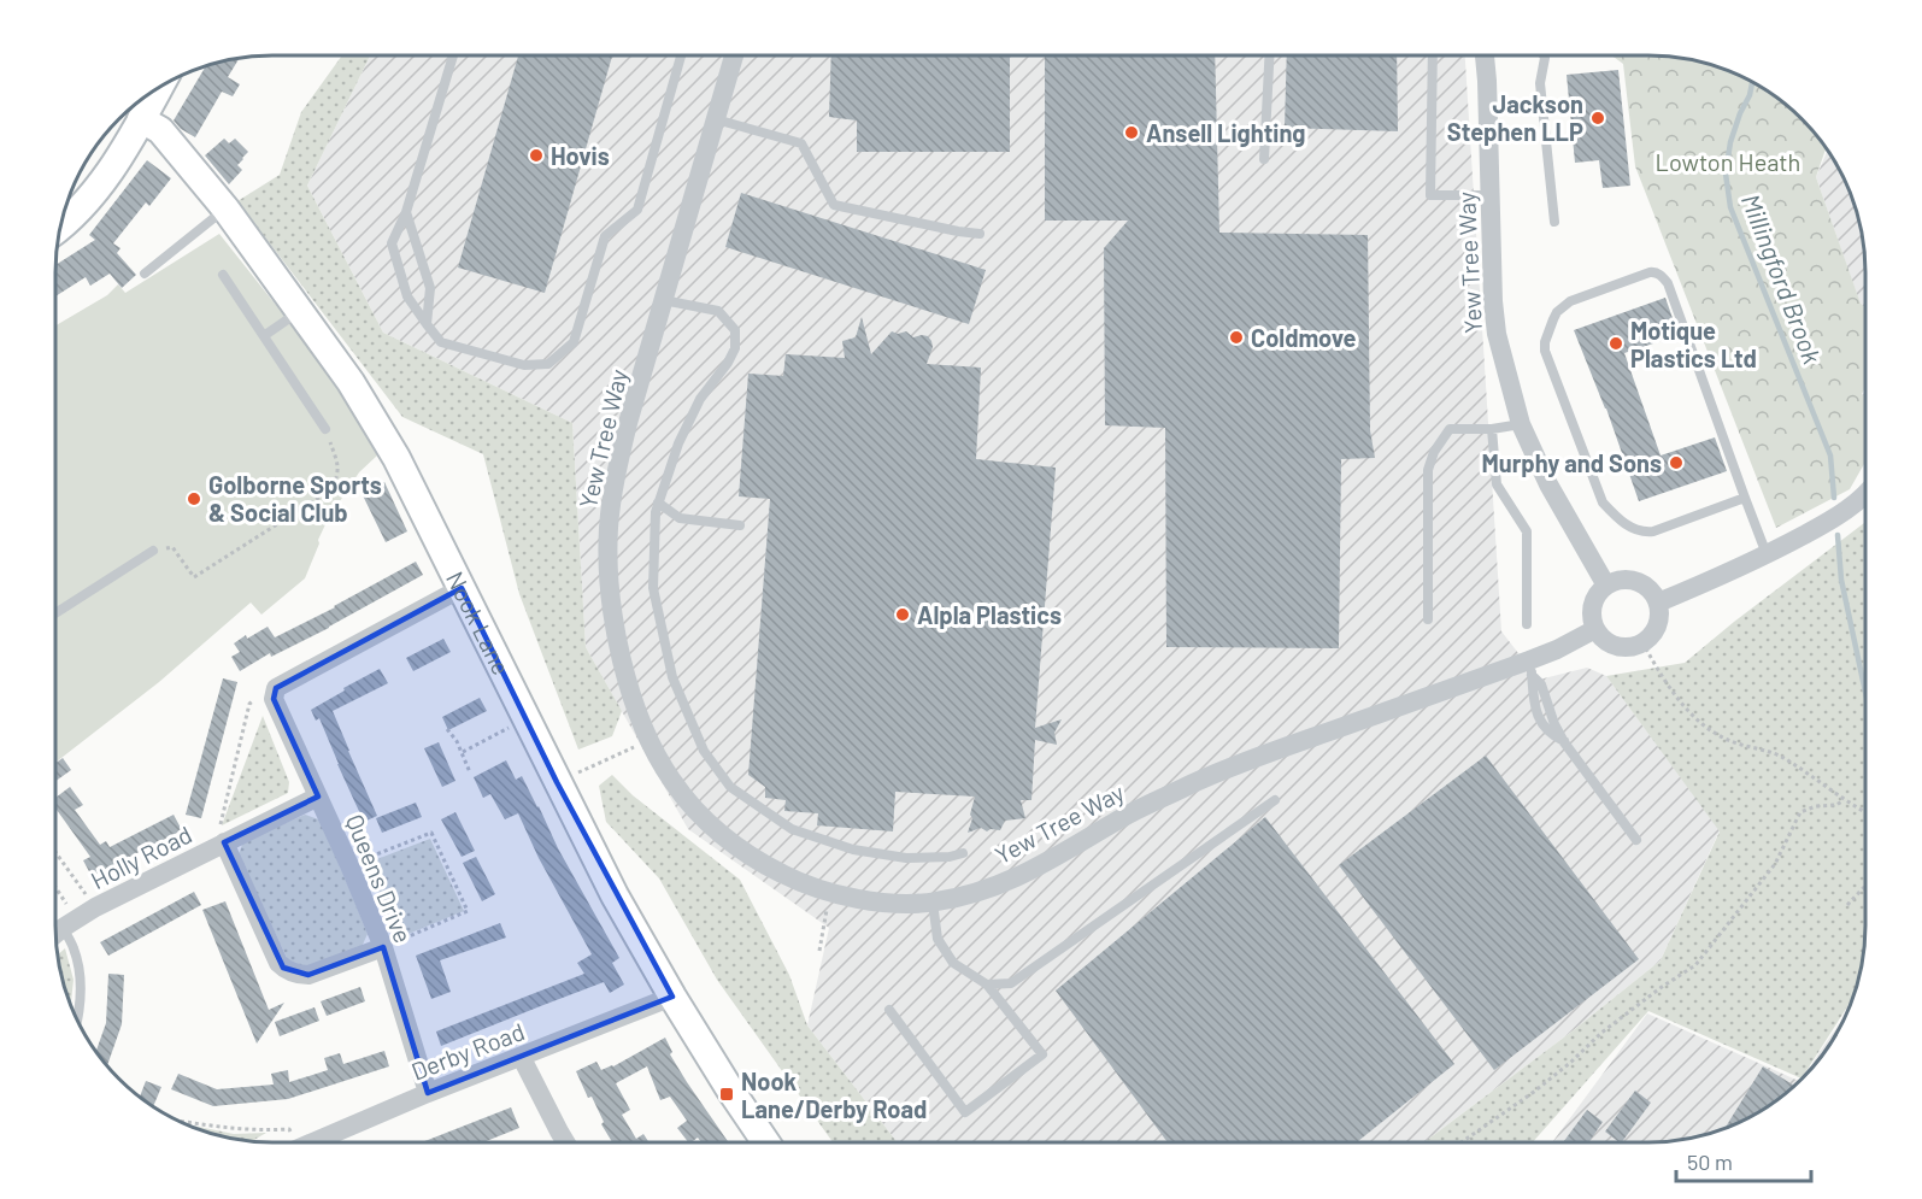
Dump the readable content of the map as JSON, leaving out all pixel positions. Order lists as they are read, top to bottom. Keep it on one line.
{"streets":{"street":["Yew Tree Way","Nook Lane","Holly Road","Queens Drive","Derby Road"]},"crossings":[["Nook Lane","Derby Road"],["Holly Road","Queens Drive"],["Queens Drive","Derby Road"]],"water":["Millingford Brook"],"parks":["Lowton Heath"],"places":{"other":["Jackson Stephen LLP","Ansell Lighting","Hovis","Coldmove","Motique Plastics Ltd","Murphy and Sons","Golborne Sports & Social Club","Alpla Plastics"],"transit":["Nook Lane/Derby Road"]},"scale_bar":"50 m"}
